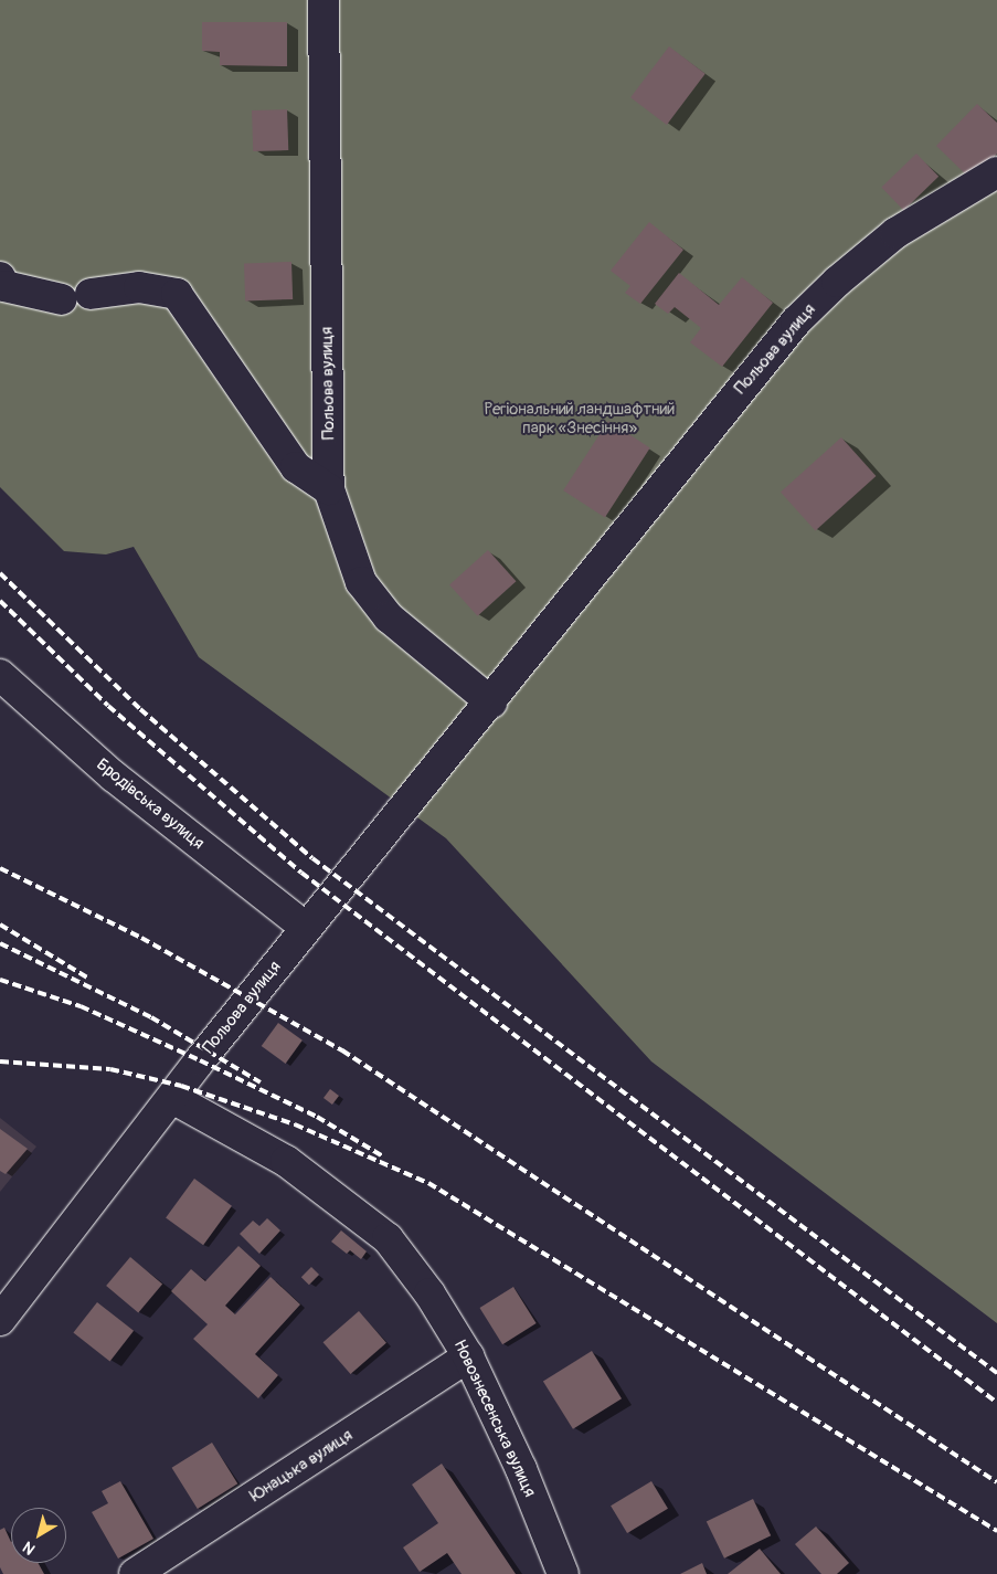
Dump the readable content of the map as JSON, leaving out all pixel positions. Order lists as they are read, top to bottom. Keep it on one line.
{"streets":{"street":["Польова вулиця","Бродівська вулиця","Новознесенська вулиця","Юнацька вулиця"]},"crossings":[["Польова вулиця","Бродівська вулиця"],["Польова вулиця","Новознесенська вулиця"],["Новознесенська вулиця","Юнацька вулиця"]],"parks":["Регіональний ландшафтний парк «Знесіння»"],"north":"bottom left"}
